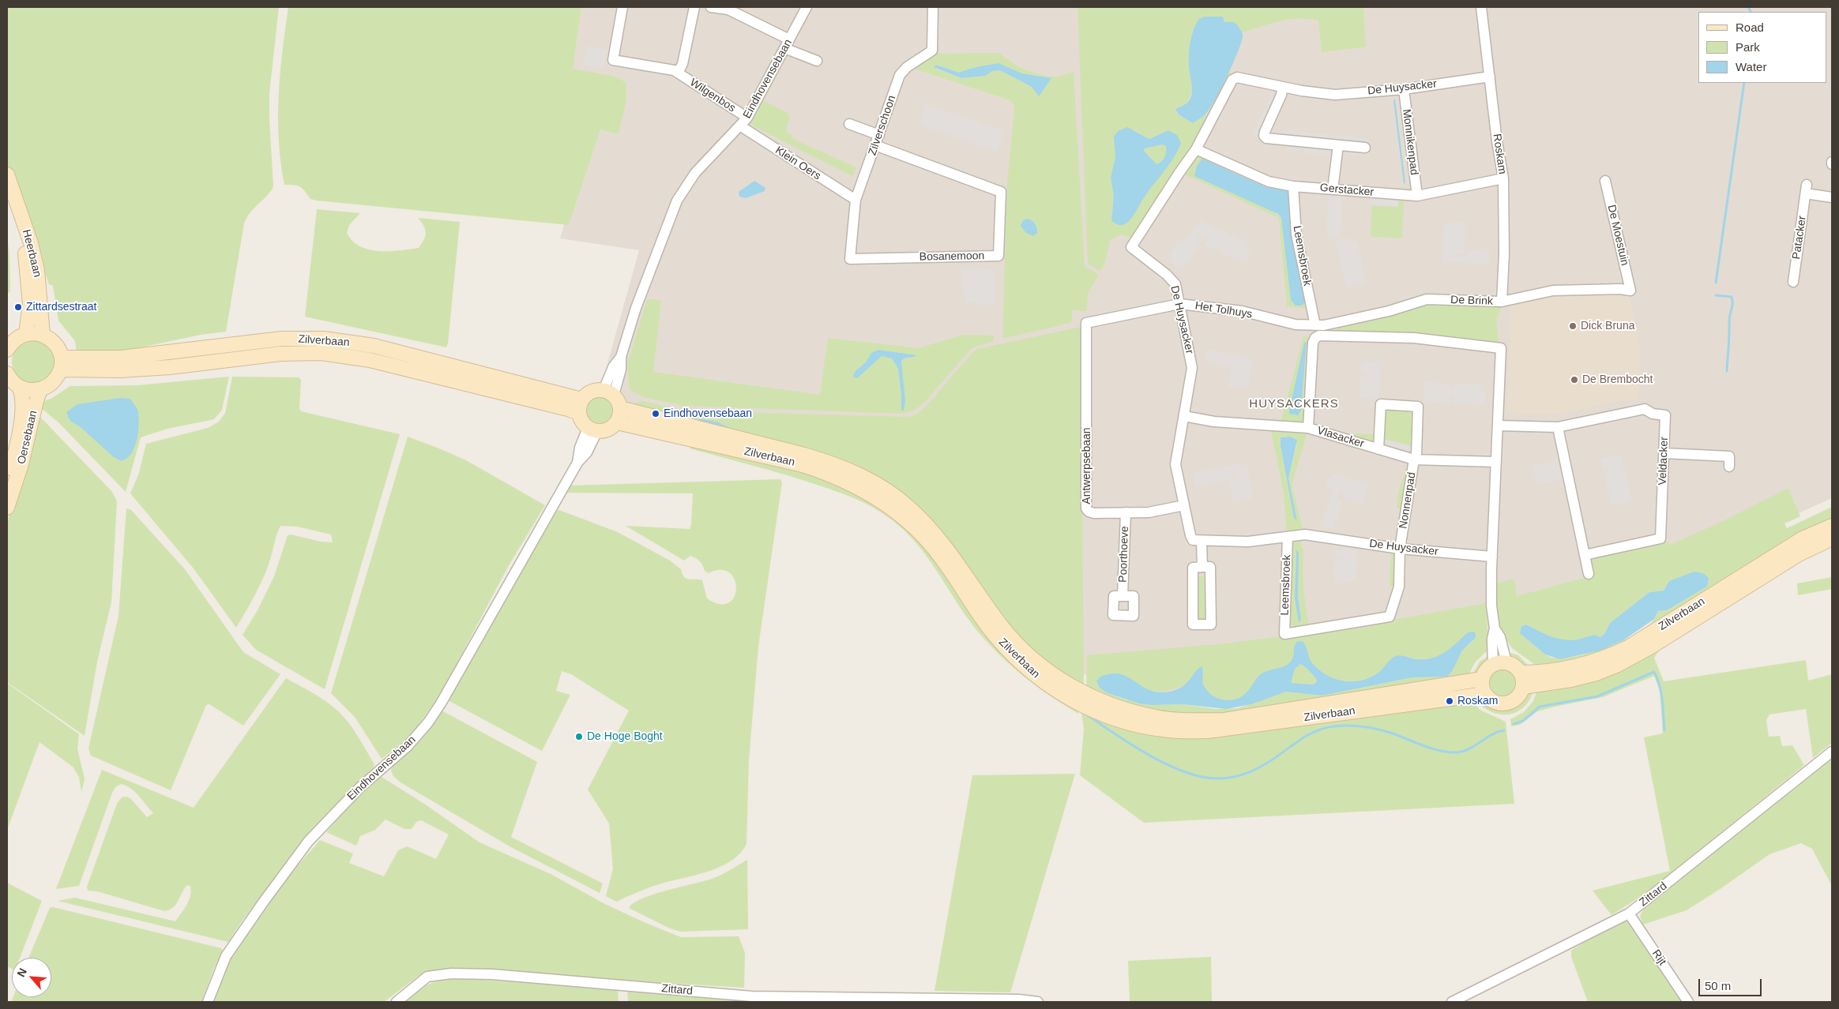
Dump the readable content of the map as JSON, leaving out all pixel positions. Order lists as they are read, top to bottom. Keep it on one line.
{"streets":{"main road":["Heerbaan","Zilverbaan","Oersebaan"],"street":["Eindhovensebaan","De Huysacker","Wilgenbos","Zilverschoon","Monnikenpad","Roskam","Klein Oers","Gerstacker","De Moestuin","Patacker","Leemsbroek","Bosanemoon","De Brink","Het Tolhuys","Vlasacker","Veldacker","Antwerpsebaan","Nonnenpad","Poorthoeve","Zittard","Rijt"]},"crossings":[["Eindhovensebaan","Wilgenbos"],["Eindhovensebaan","Klein Oers"],["Eindhovensebaan","Zilverbaan"],["De Huysacker","Monnikenpad"],["De Huysacker","Roskam"],["De Huysacker","Gerstacker"],["De Huysacker","Leemsbroek"],["De Huysacker","Het Tolhuys"],["De Huysacker","Vlasacker"],["De Huysacker","Antwerpsebaan"],["De Huysacker","Nonnenpad"],["Zilverschoon","Klein Oers"],["Zilverschoon","Bosanemoon"],["Monnikenpad","Gerstacker"],["Roskam","Gerstacker"],["Roskam","De Brink"],["Gerstacker","Leemsbroek"],["De Moestuin","De Brink"],["Leemsbroek","De Brink"],["Leemsbroek","Het Tolhuys"],["Leemsbroek","Nonnenpad"],["De Brink","Het Tolhuys"],["Het Tolhuys","Antwerpsebaan"],["Vlasacker","Nonnenpad"],["Antwerpsebaan","Poorthoeve"],["Zittard","Rijt"]],"districts":["HUYSACKERS"],"places":["Zittardsestraat","Dick Bruna","De Brembocht","Eindhovensebaan","Roskam","De Hoge Boght"],"legend":["Road","Park","Water"],"scale_bar":"50 m","north":"top left"}
